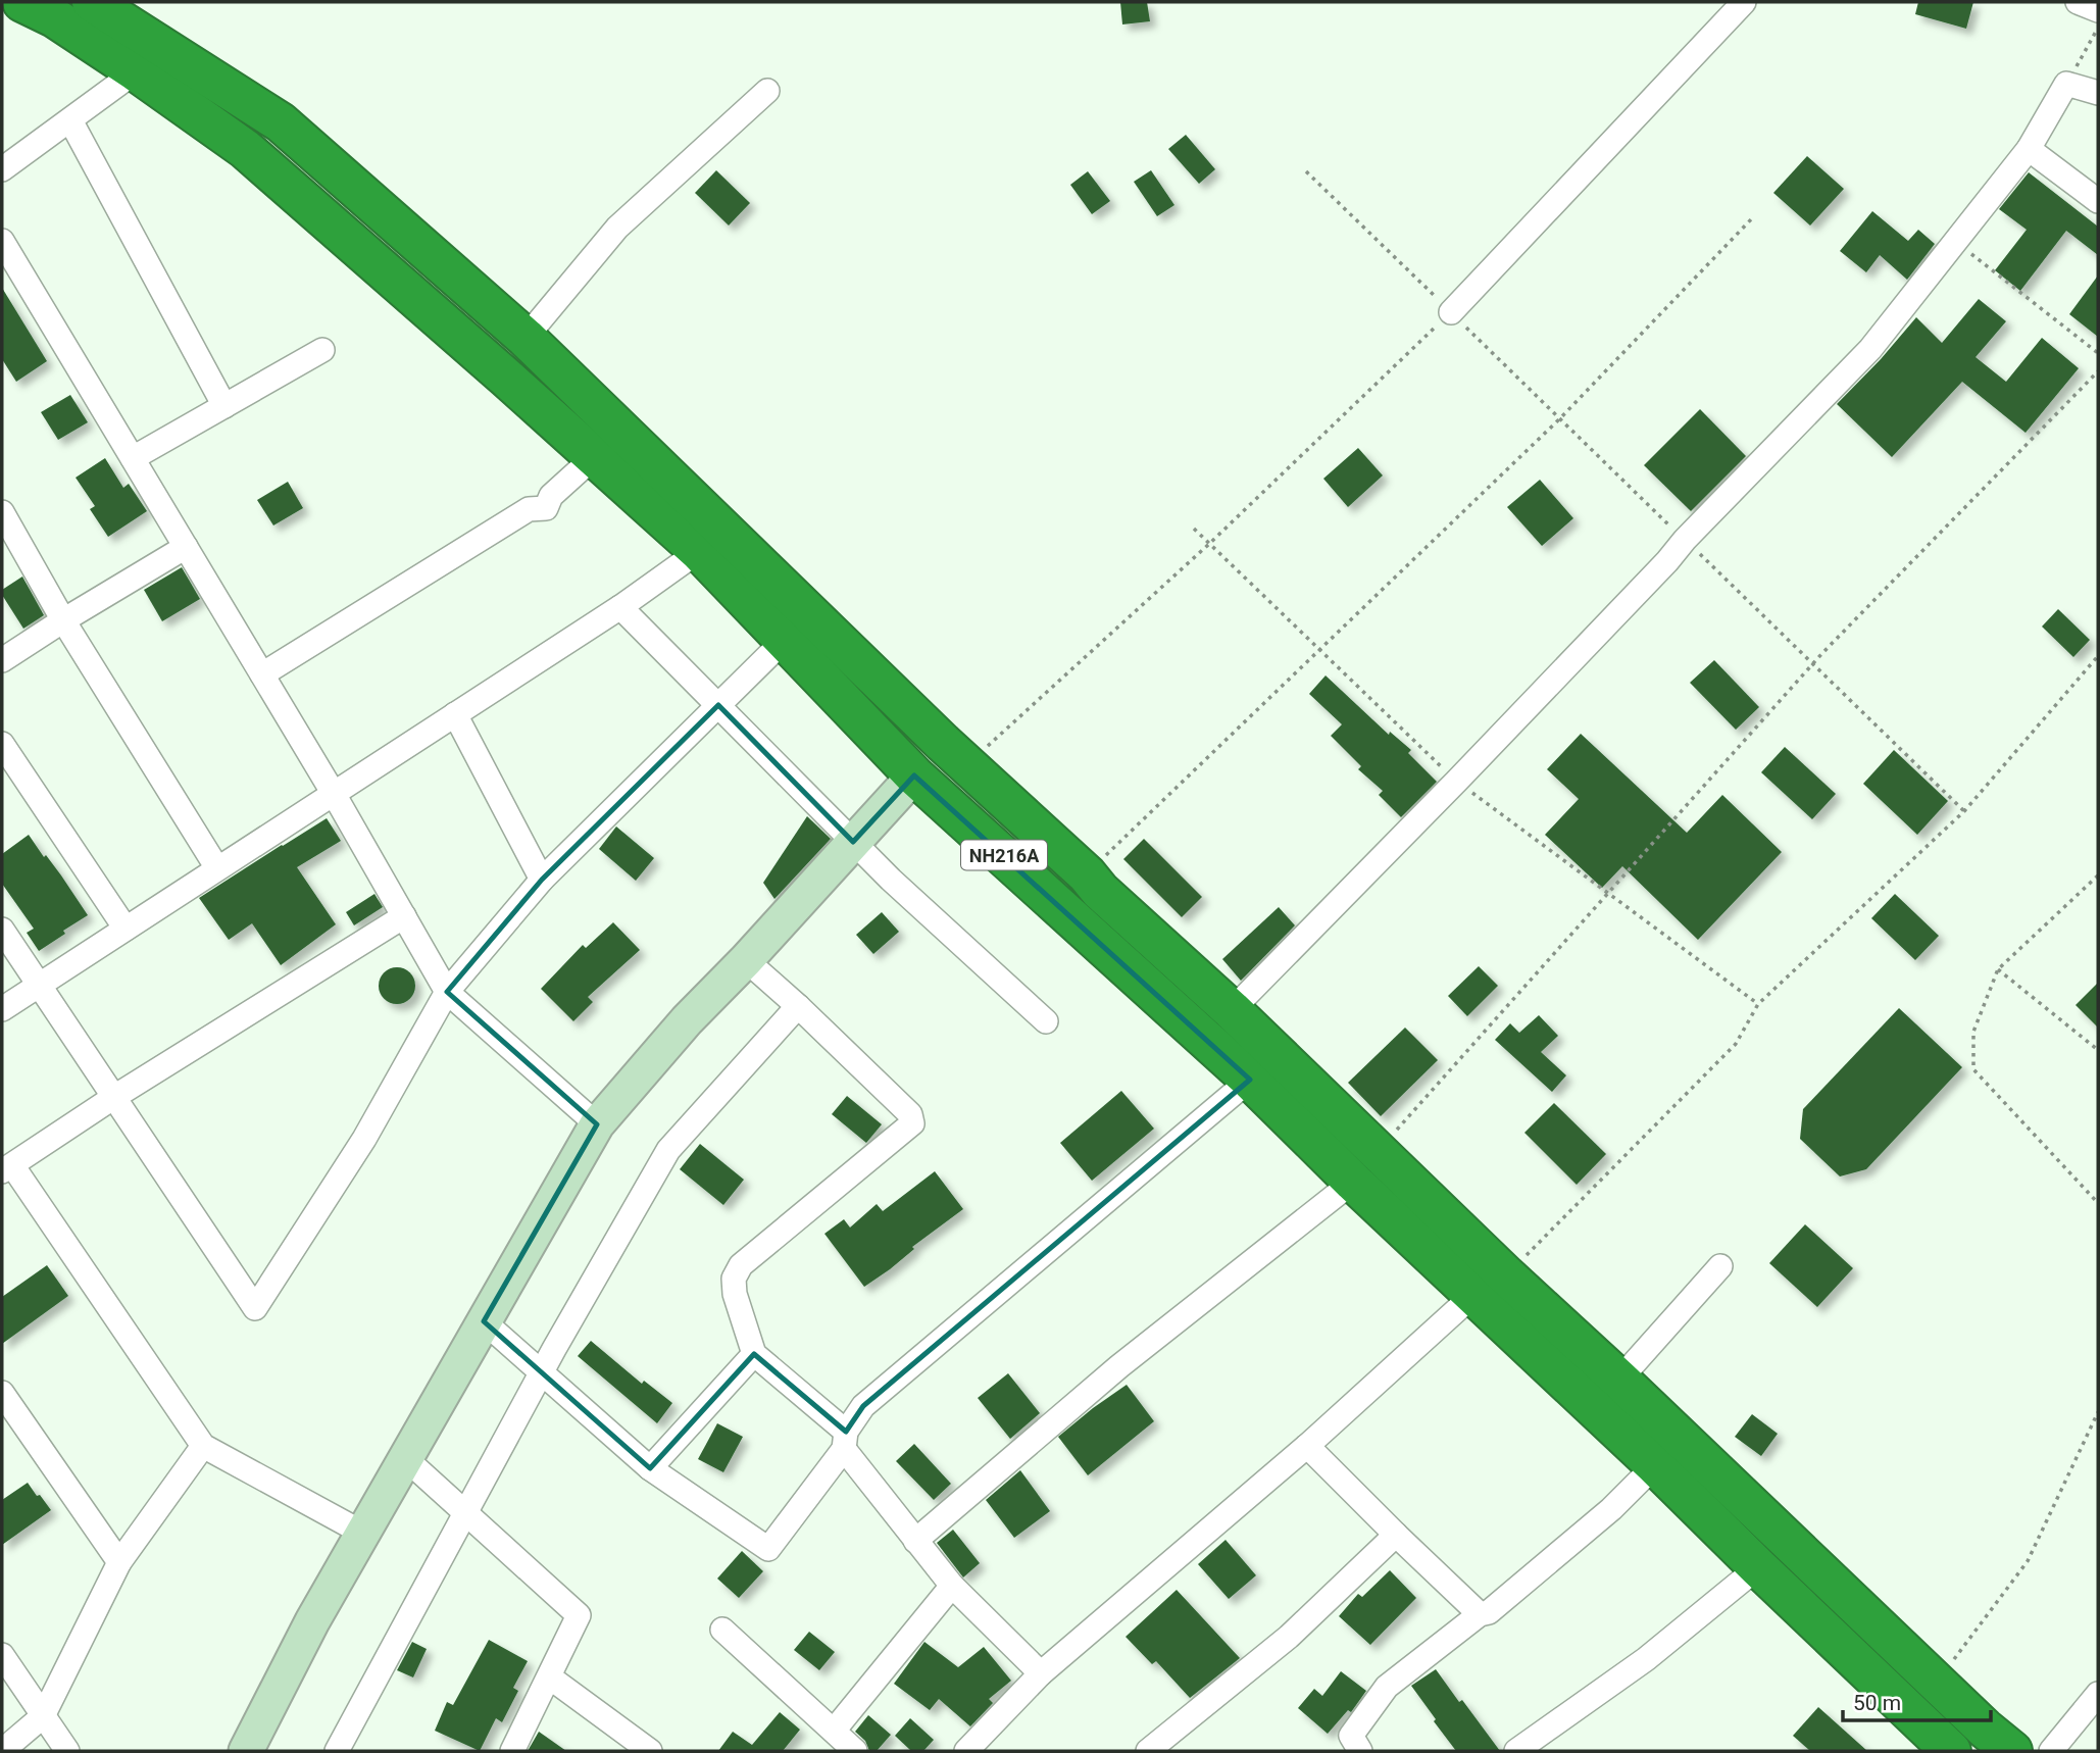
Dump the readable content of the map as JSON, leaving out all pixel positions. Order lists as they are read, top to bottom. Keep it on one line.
{"streets":{"highway":["NH216A"]},"scale_bar":"50 m"}
